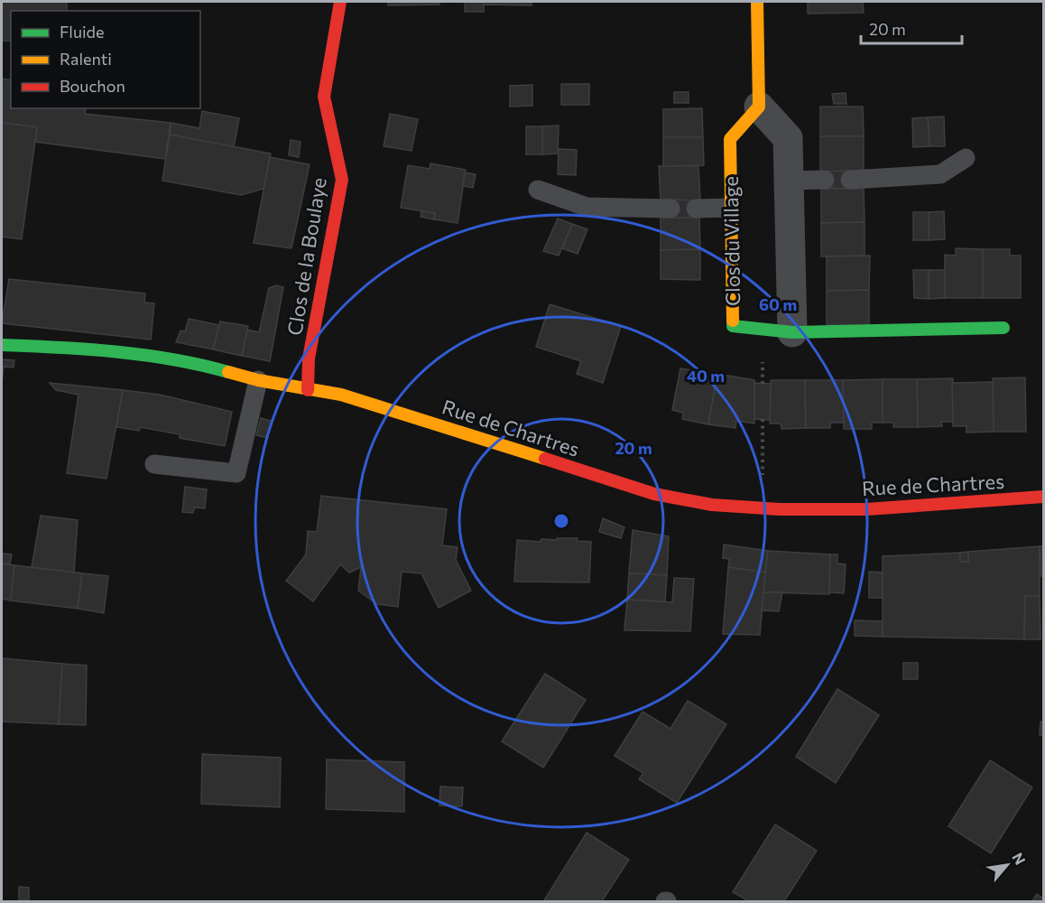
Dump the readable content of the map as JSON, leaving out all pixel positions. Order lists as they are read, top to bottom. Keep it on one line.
{"streets":{"main road":["Clos du Village","Clos de la Boulaye","Rue de Chartres"]},"crossings":[["Clos de la Boulaye","Rue de Chartres"]],"legend":["Fluide","Ralenti","Bouchon"],"scale_bar":"20 m","north":"top right","rings":["60 m","40 m","20 m"]}
